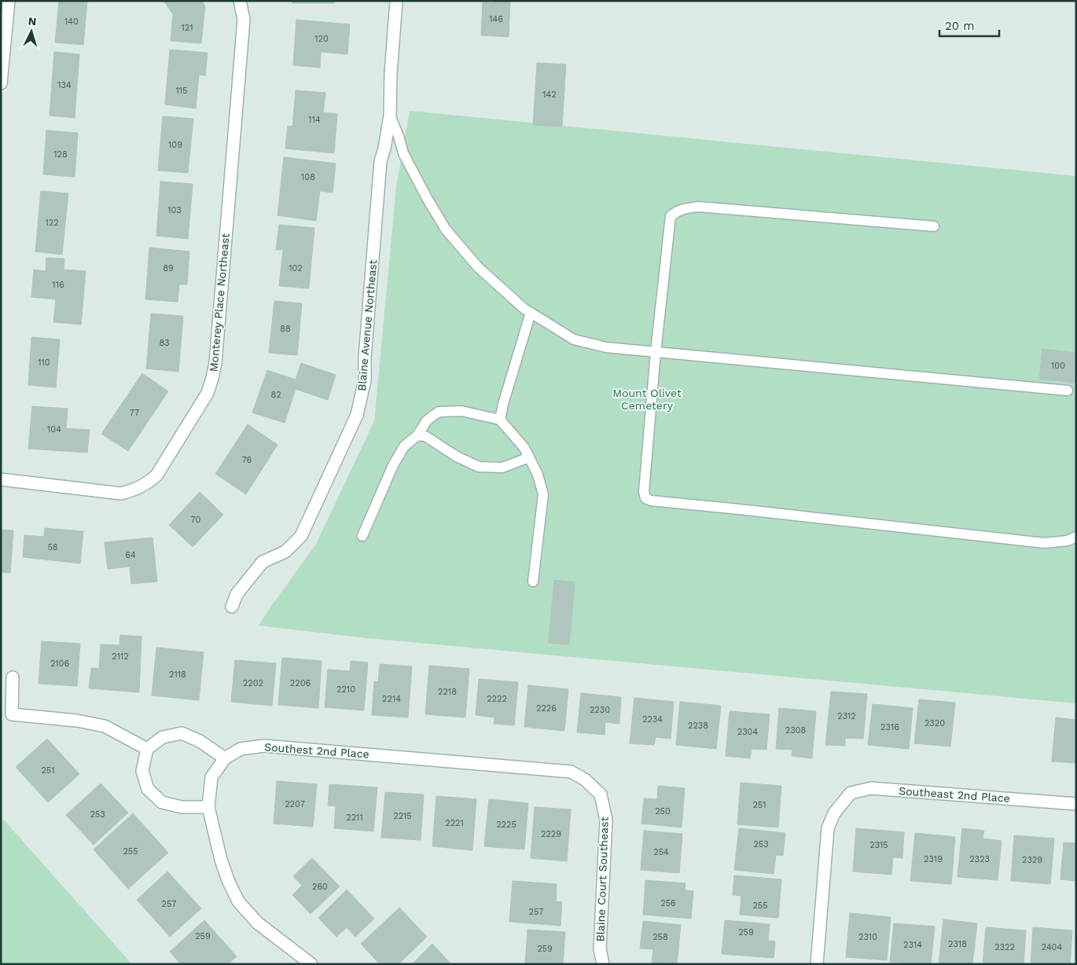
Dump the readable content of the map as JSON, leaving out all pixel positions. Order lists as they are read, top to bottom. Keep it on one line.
{"streets":{"street":["Monterey Place Northeast","Blaine Avenue Northeast","Southest 2nd Place","Southeast 2nd Place","Blaine Court Southeast"]},"crossings":[["Southest 2nd Place","Blaine Court Southeast"]],"parks":["Mount Olivet Cemetery"],"house_numbers":["146","140","121","120","134","115","142","114","109","128","108","103","122","89","102","116","88","83","110","100","82","77","104","76","70","58","64","2112","2106","2118","2202","2206","2210","2218","2214","2222","2226","2230","2312","2234","2320","2238","2316","2308","2304","251","2207","251","250","253","2215","2211","2221","2225","2229","253","2315","255","254","2319","2323","2329","260","256","257","255","257","259","259","258","2310","2318","2314","2322","2404","259"],"scale_bar":"20 m","north":"top"}
